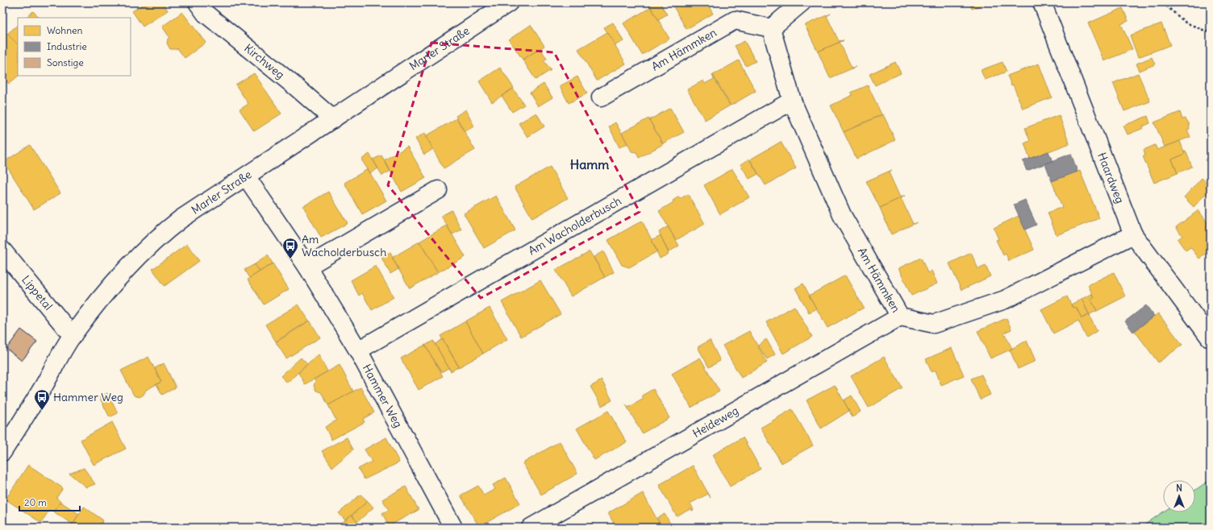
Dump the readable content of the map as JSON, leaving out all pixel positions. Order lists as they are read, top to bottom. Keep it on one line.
{"streets":{"street":["Marler Straße","Am Hämmken","Kirchweg","Haardweg","Am Wacholderbusch","Lippetal","Hammer Weg","Heideweg"]},"crossings":[["Marler Straße","Kirchweg"],["Marler Straße","Lippetal"],["Marler Straße","Hammer Weg"],["Am Hämmken","Haardweg"],["Am Hämmken","Am Wacholderbusch"],["Am Hämmken","Heideweg"],["Am Wacholderbusch","Hammer Weg"]],"districts":["Hamm"],"places":{"bus stop":["Am Wacholderbusch","Hammer Weg"]},"legend":["Wohnen","Industrie","Sonstige"],"scale_bar":"20 m","north":"top"}
